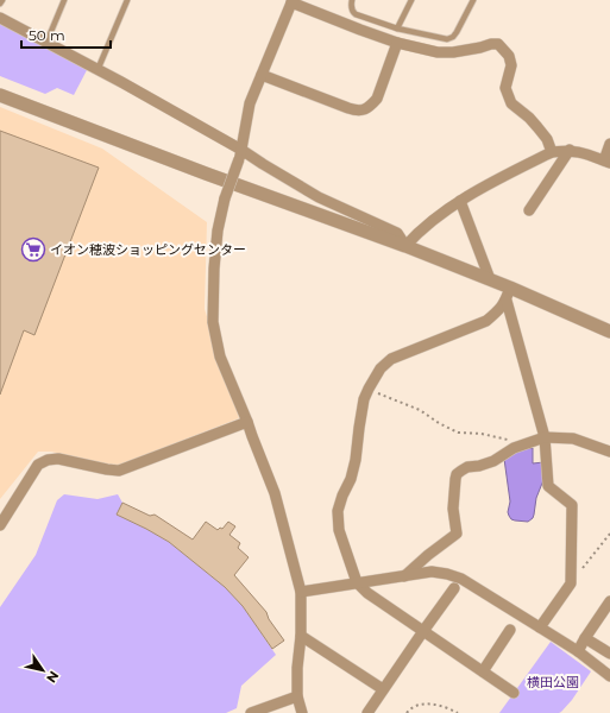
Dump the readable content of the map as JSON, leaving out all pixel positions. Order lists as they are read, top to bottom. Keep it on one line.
{"parks":["横田公園"],"places":{"supermarket":["イオン穂波ショッピングセンター"]},"scale_bar":"50 m","north":"bottom right"}
